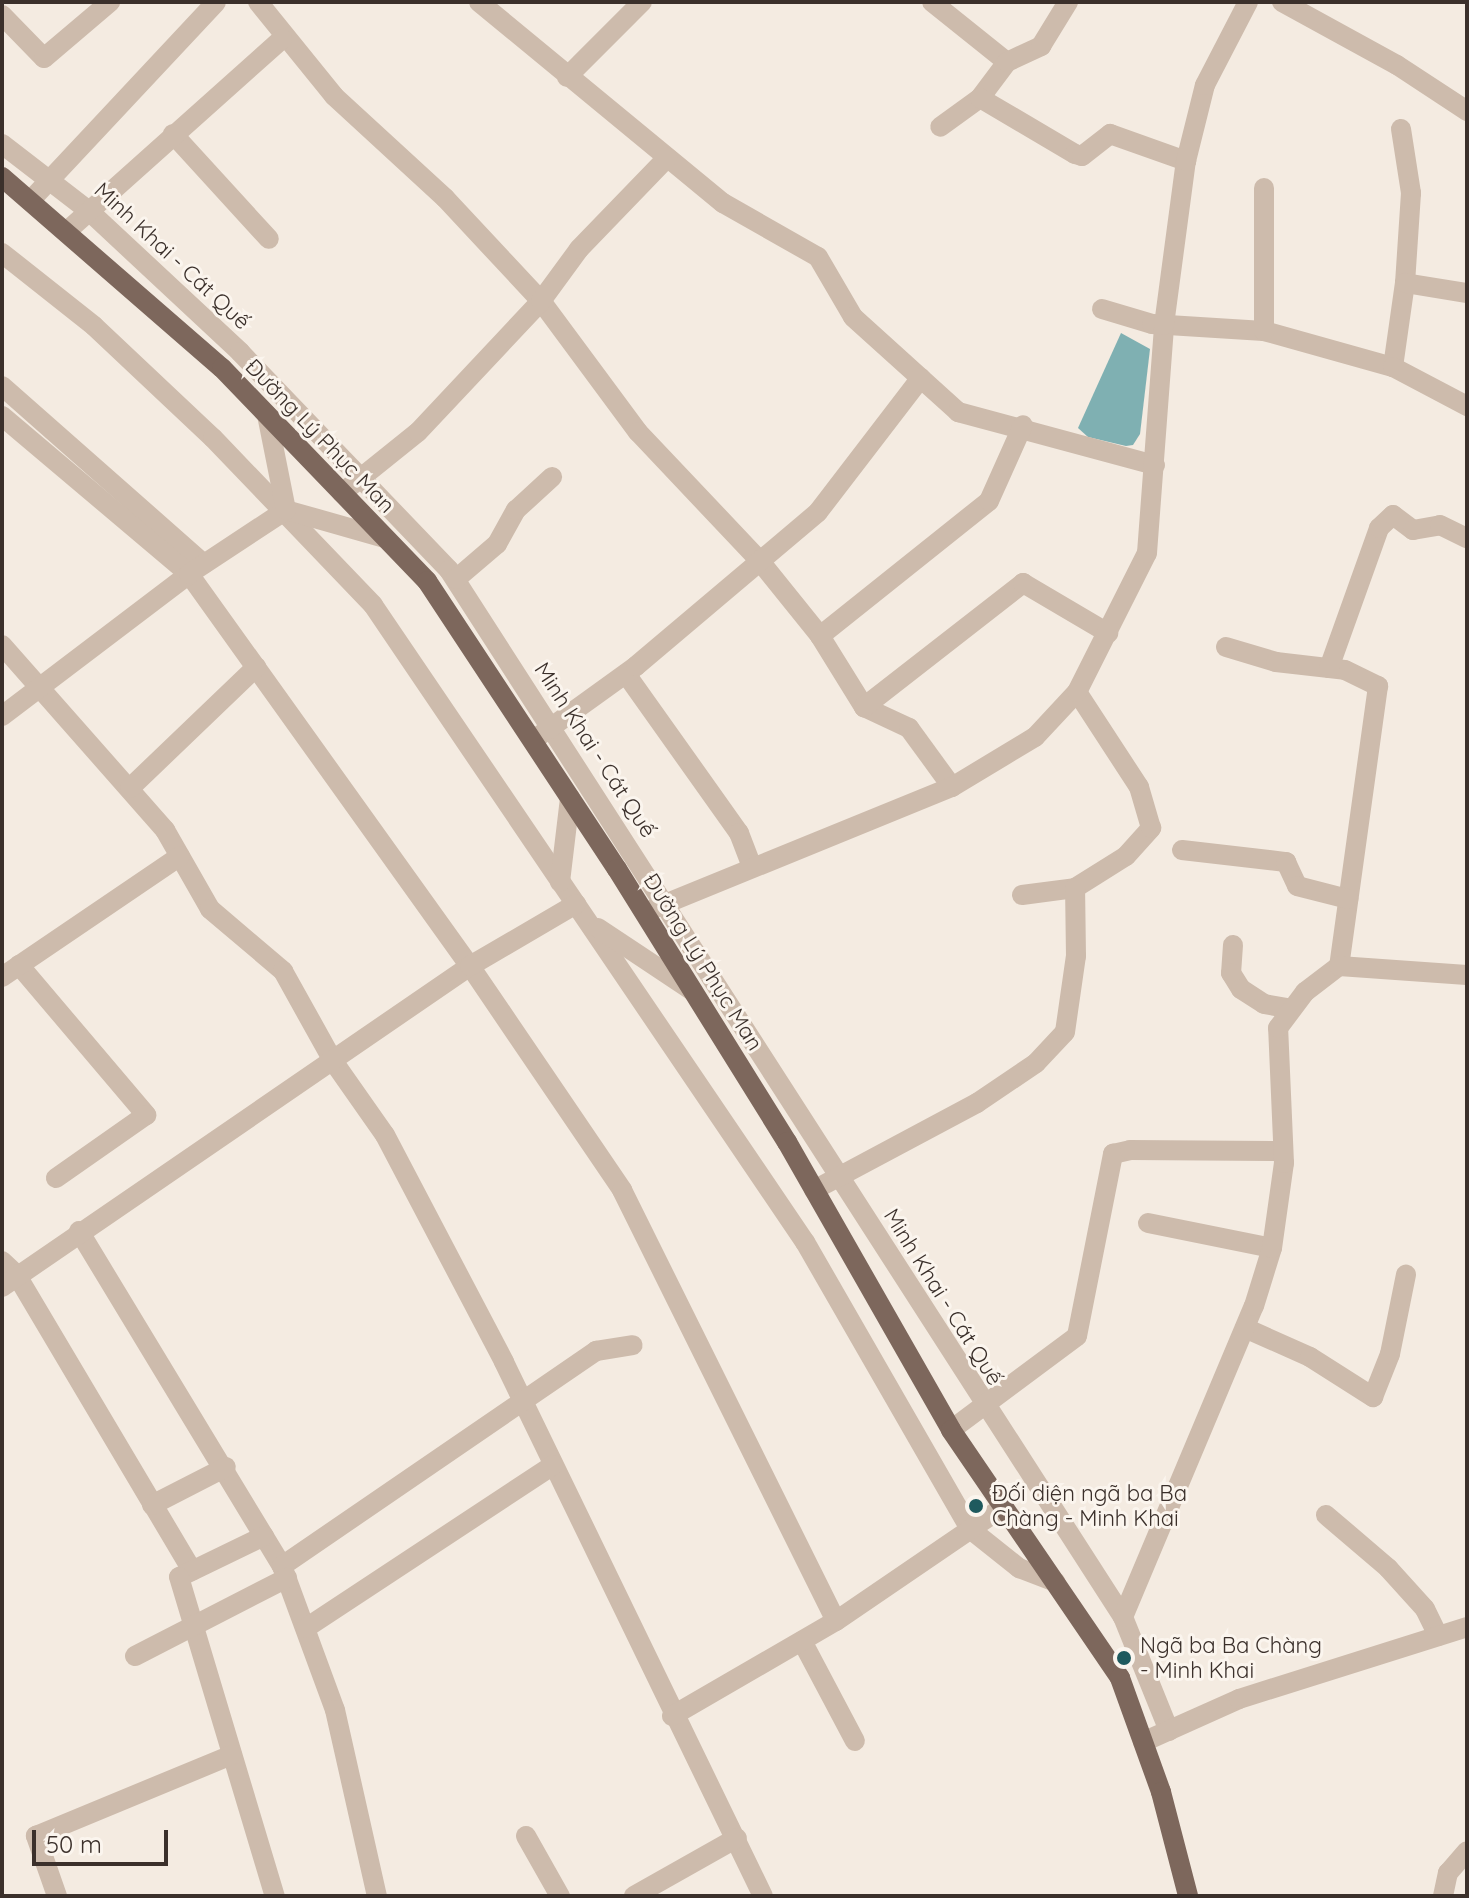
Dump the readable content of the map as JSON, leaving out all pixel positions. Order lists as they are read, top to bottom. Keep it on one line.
{"streets":{"main road":["Đường Lý Phục Man"],"street":["Minh Khai - Cát Quế"]},"places":["Đối diện ngã ba Ba Chàng - Minh Khai","Ngã ba Ba Chàng - Minh Khai"],"scale_bar":"50 m"}
